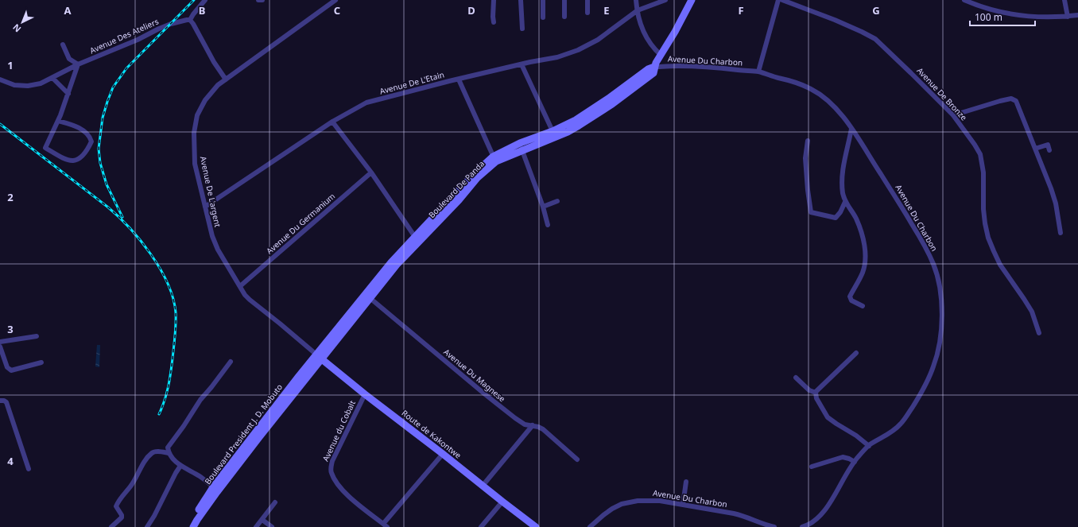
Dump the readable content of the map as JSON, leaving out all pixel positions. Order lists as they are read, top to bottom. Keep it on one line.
{"streets":{"street":["Avenue Des Ateliers","Avenue Du Charbon","Avenue De L'Etain","Avenue De Bronze","Boulevard De Panda","Avenue De L'argent","Avenue Du Germanium","Avenue Du Magnese","Avenue du Cobalt","Boulevard President J. D. Mobuto","Route de Kakontwe"]},"crossings":[["Avenue Du Charbon","Boulevard De Panda"],["Avenue De L'Etain","Avenue De L'argent"],["Boulevard De Panda","Avenue De L'argent"],["Boulevard De Panda","Avenue Du Magnese"],["Boulevard De Panda","Boulevard President J. D. Mobuto"],["Boulevard De Panda","Route de Kakontwe"],["Avenue De L'argent","Avenue Du Germanium"],["Avenue De L'argent","Boulevard President J. D. Mobuto"],["Avenue De L'argent","Route de Kakontwe"],["Avenue du Cobalt","Route de Kakontwe"],["Boulevard President J. D. Mobuto","Route de Kakontwe"]],"scale_bar":"100 m","north":"bottom left","grid":{"columns":["A","B","C","D","E","F","G"],"rows":["1","2","3","4"]}}
